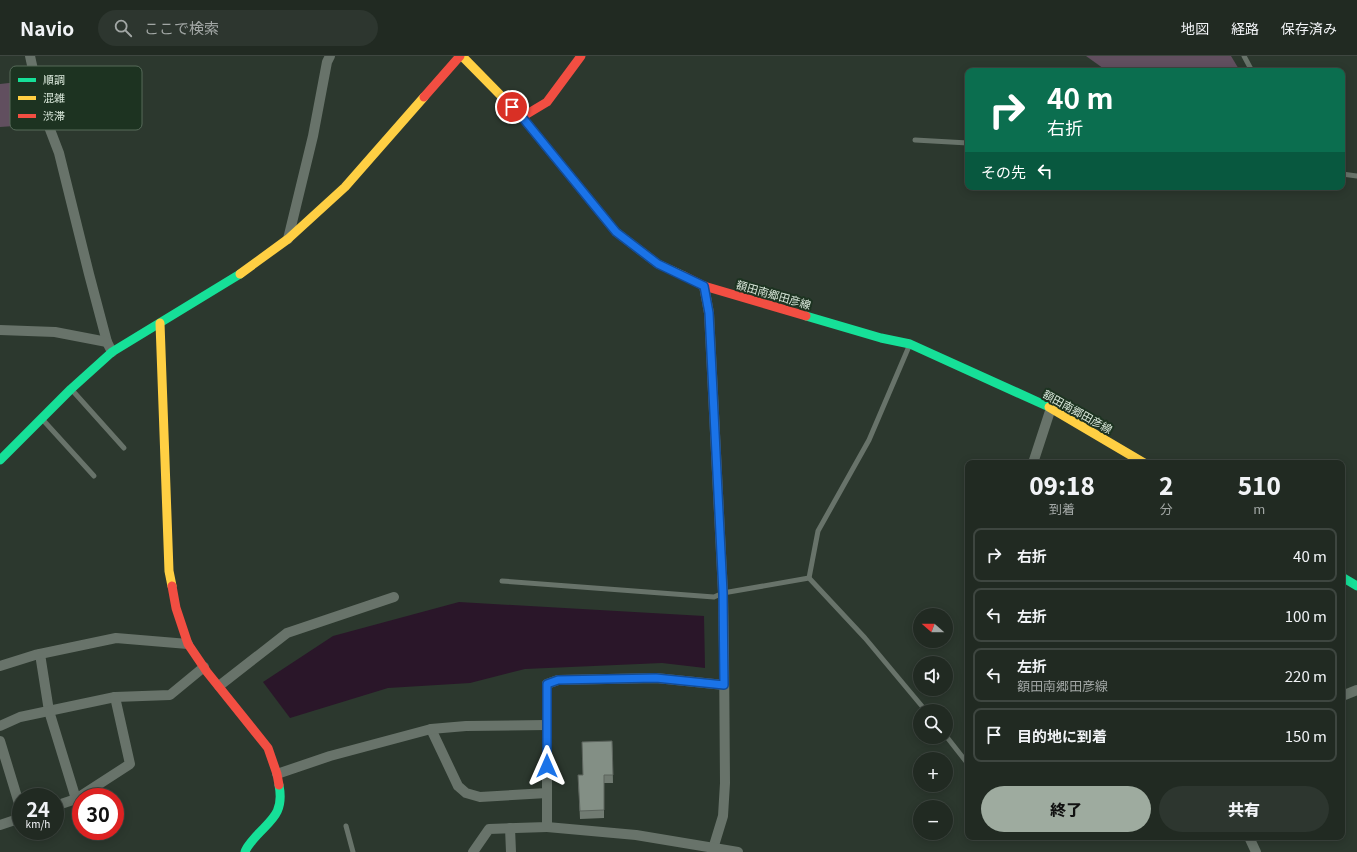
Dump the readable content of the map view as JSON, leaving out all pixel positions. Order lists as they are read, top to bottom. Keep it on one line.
{"streets":{"street":["額田南郷田彦線"]},"legend":["順調","混雑","渋滞"],"north":"left","page":{"header":"Navio","search":"ここで検索","nav":["地図","経路","保存済み"],"turn":["40 m","右折"],"then":"その先","eta":["09:18","到着","2","分","510","m"],"list":[{"name":"右折","value":"40 m"},{"name":"左折","value":"100 m"},{"name":"左折","note":"額田南郷田彦線","value":"220 m"},{"name":"目的地に到着","value":"150 m"}],"map_buttons":["+","−"],"buttons":["終了","共有"],"speed":"24 km/h","limit":"30"}}
